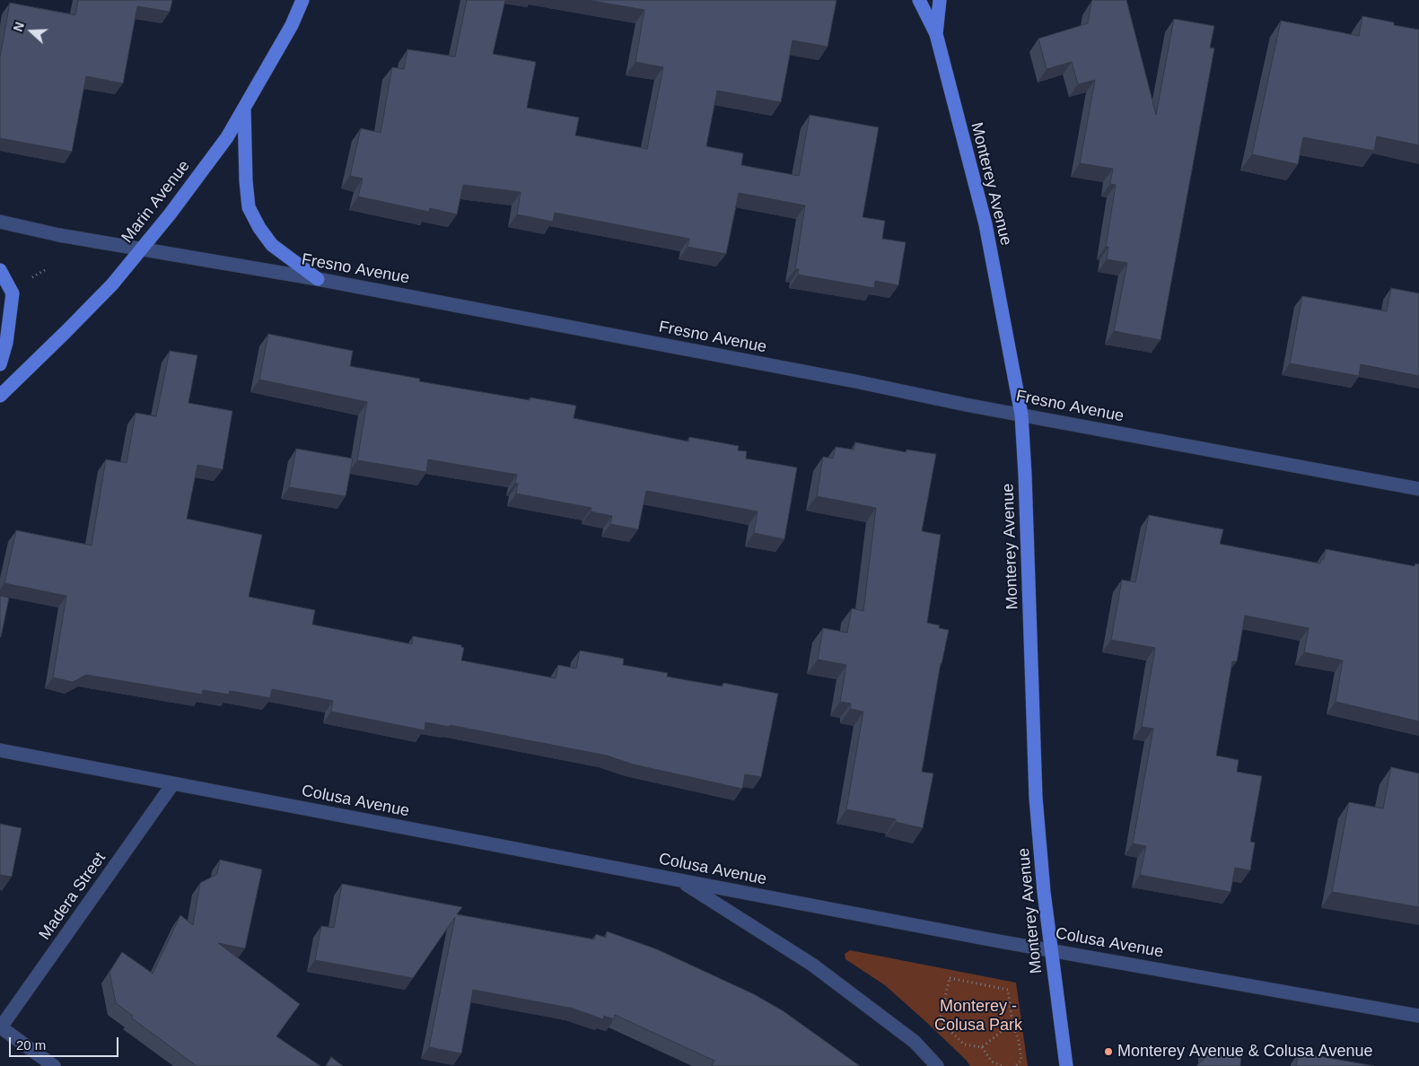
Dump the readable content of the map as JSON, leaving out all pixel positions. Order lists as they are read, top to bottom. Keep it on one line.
{"streets":{"main road":["Monterey Avenue","Marin Avenue"],"street":["Fresno Avenue","Colusa Avenue","Madera Street"]},"crossings":[["Monterey Avenue","Fresno Avenue"],["Monterey Avenue","Colusa Avenue"],["Marin Avenue","Fresno Avenue"],["Colusa Avenue","Madera Street"]],"parks":["Monterey - Colusa Park"],"places":["Monterey Avenue & Colusa Avenue"],"scale_bar":"20 m","north":"left"}
